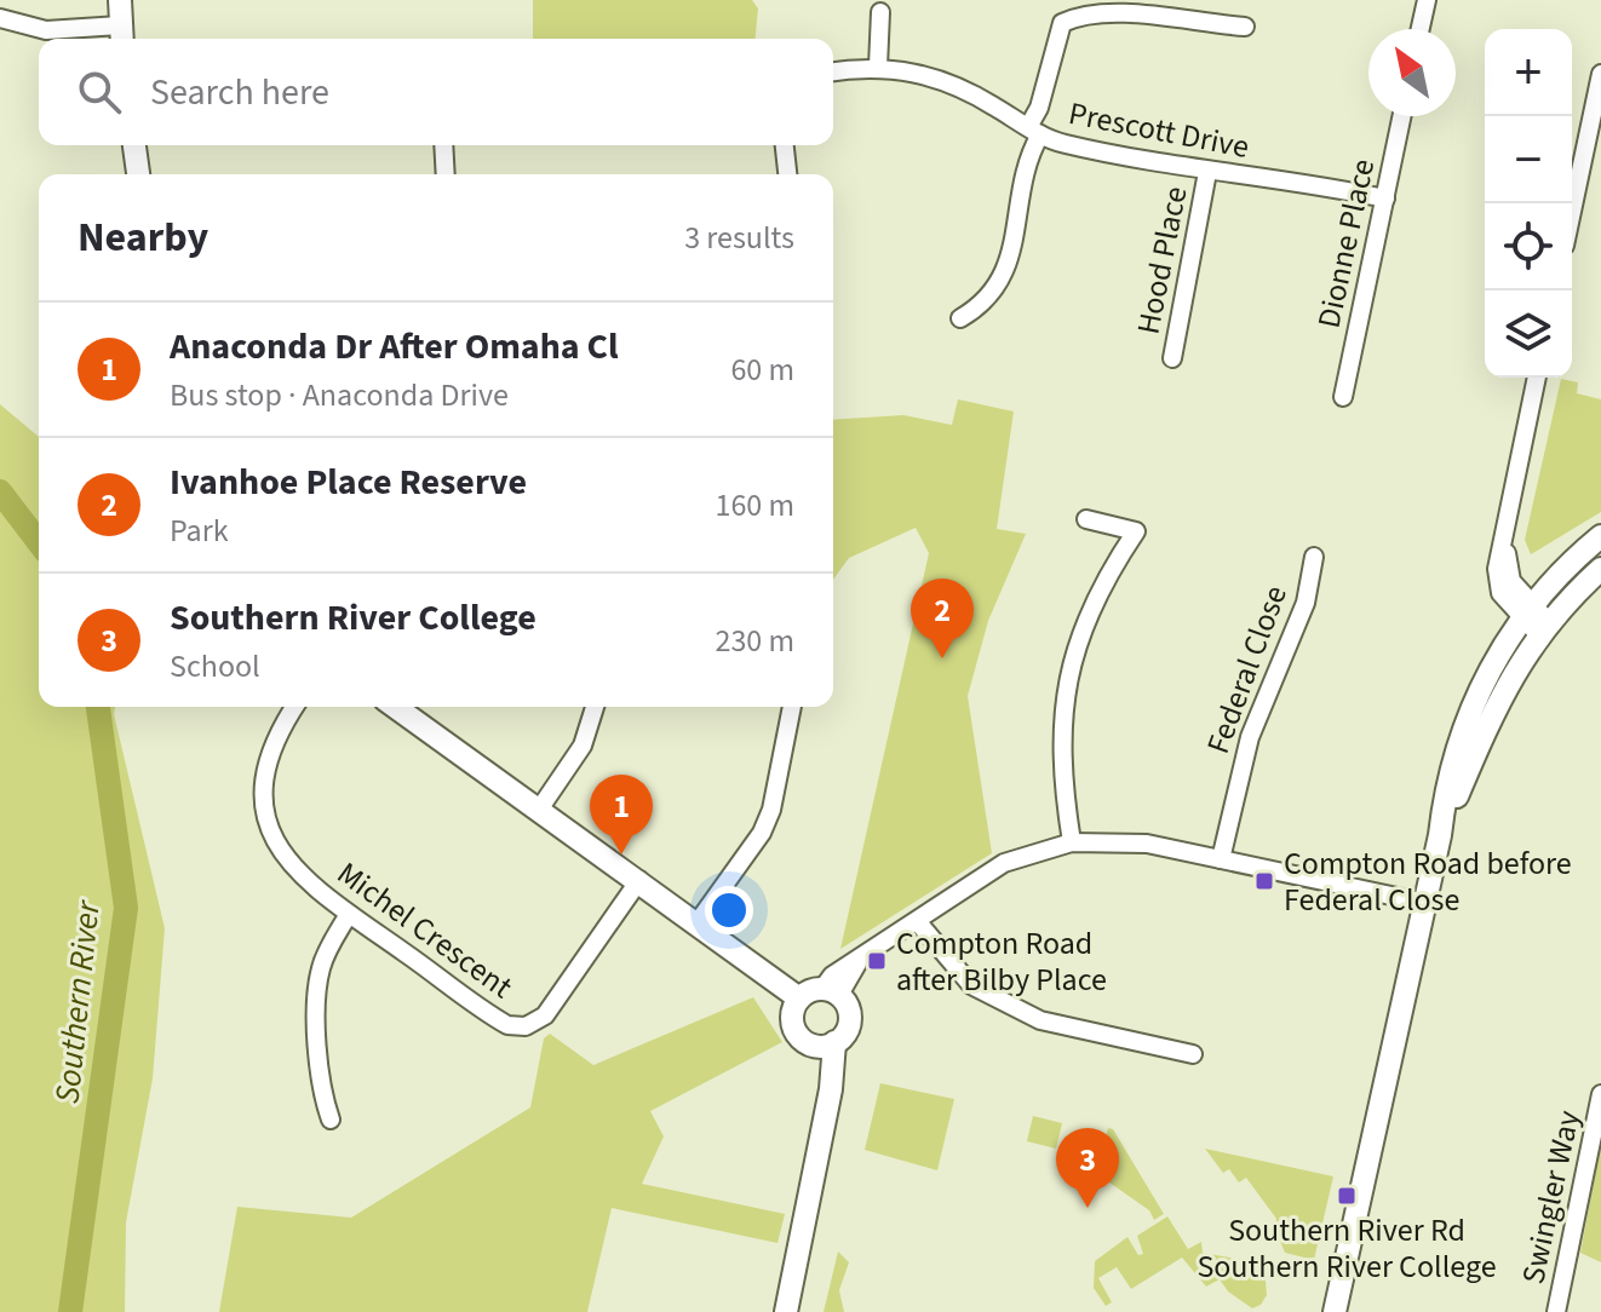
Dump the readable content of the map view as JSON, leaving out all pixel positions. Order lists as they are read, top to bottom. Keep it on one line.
{"streets":{"street":["Prescott Drive","Dionne Place","Hood Place","Federal Close","Michel Crescent","Swingler Way"]},"crossings":[["Prescott Drive","Dionne Place"],["Prescott Drive","Hood Place"]],"water":["Southern River"],"places":{"transit":["Compton Road before Federal Close","Compton Road after Bilby Place","Southern River Rd Southern River College"]},"north":"top left","page":{"map_buttons":["+","−"],"search":"Search here","heading":["Nearby","3 results"],"list":[{"mark":"1","name":"Anaconda Dr After Omaha Cl","note":"Bus stop · Anaconda Drive","value":"60 m"},{"mark":"2","name":"Ivanhoe Place Reserve","note":"Park","value":"160 m"},{"mark":"3","name":"Southern River College","note":"School","value":"230 m"}],"pins":["2","1","3"]}}
